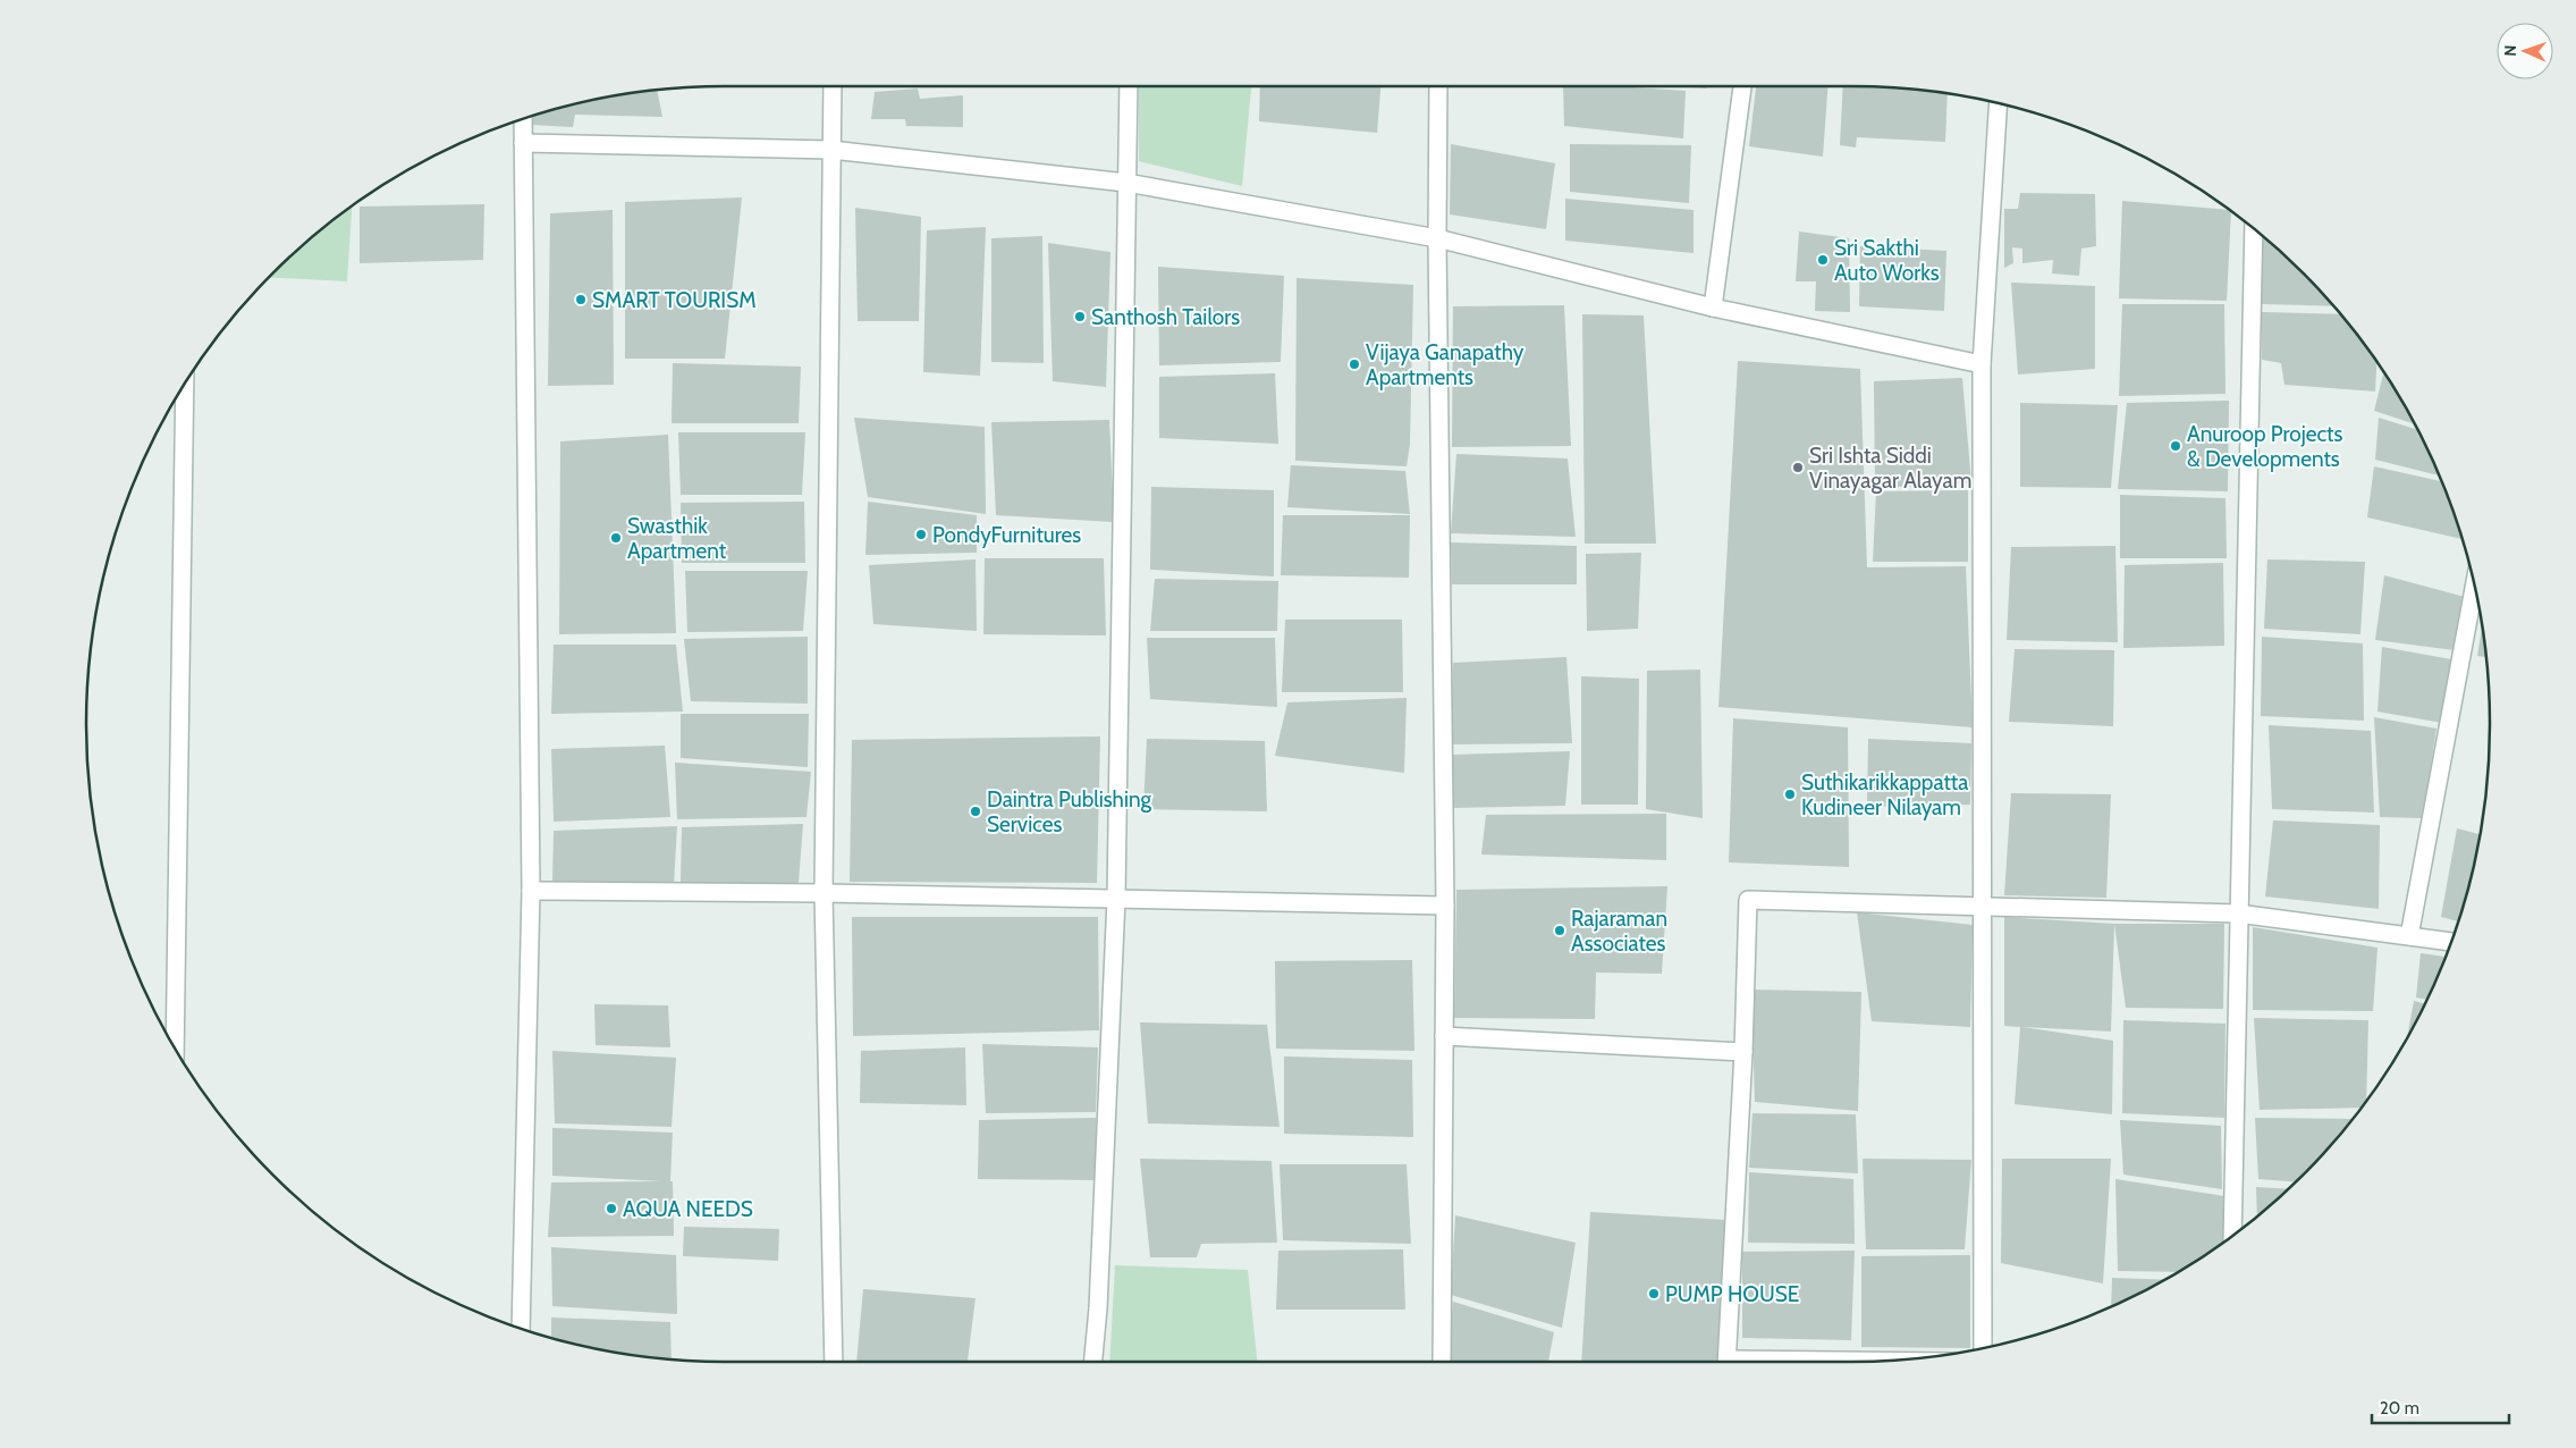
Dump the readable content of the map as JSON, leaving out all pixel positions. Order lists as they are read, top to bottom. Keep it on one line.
{"places":["Sri Sakthi Auto Works","SMART TOURISM","Santhosh Tailors","Vijaya Ganapathy Apartments","Anuroop Projects & Developments","Sri Ishta Siddi Vinayagar Alayam","PondyFurnitures","Swasthik Apartment","Suthikarikkappatta Kudineer Nilayam","Daintra Publishing Services","Rajaraman Associates","AQUA NEEDS","PUMP HOUSE"],"scale_bar":"20 m","north":"left"}
